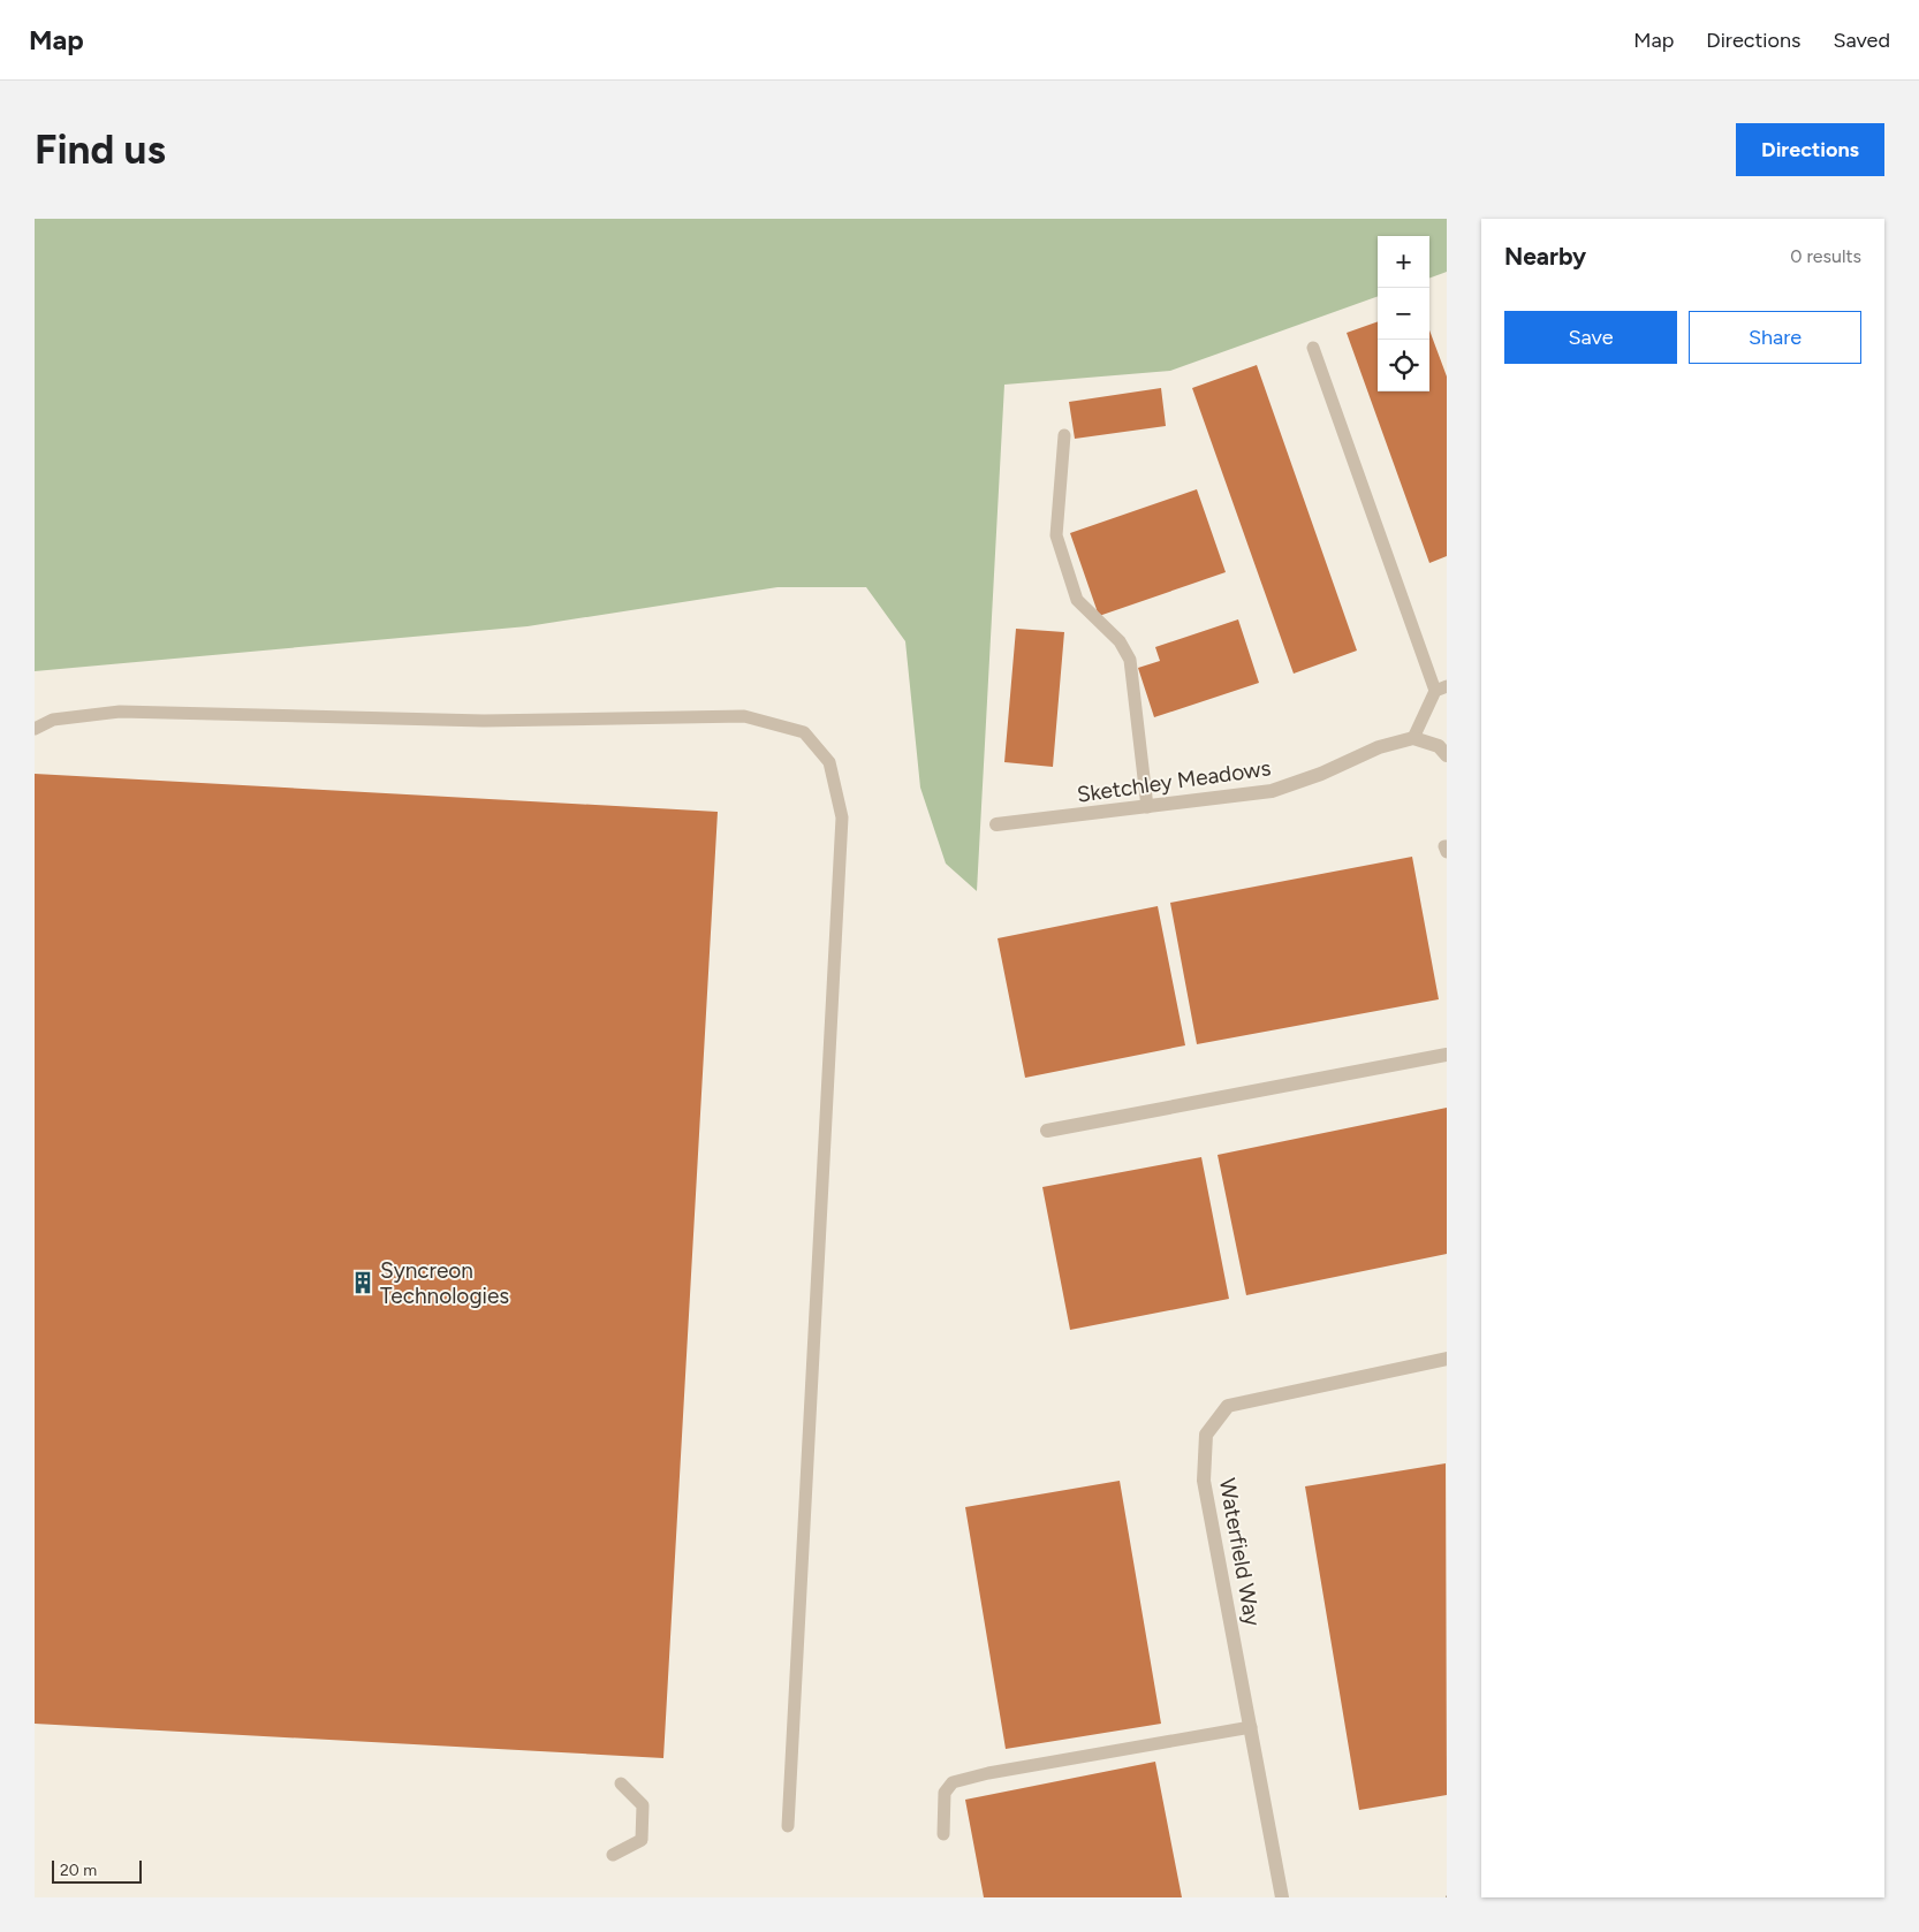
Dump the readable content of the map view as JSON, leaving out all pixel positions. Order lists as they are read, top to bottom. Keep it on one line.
{"streets":{"street":["Sketchley Meadows","Waterfield Way"]},"places":{"building":["Syncreon Technologies"]},"scale_bar":"20 m","page":{"header":"Map","nav":["Map","Directions","Saved"],"buttons":["Directions",["Save","Share"]],"title":"Find us","heading":["Nearby","0 results"],"map_buttons":["+","−"],"scale":"20 m"}}
